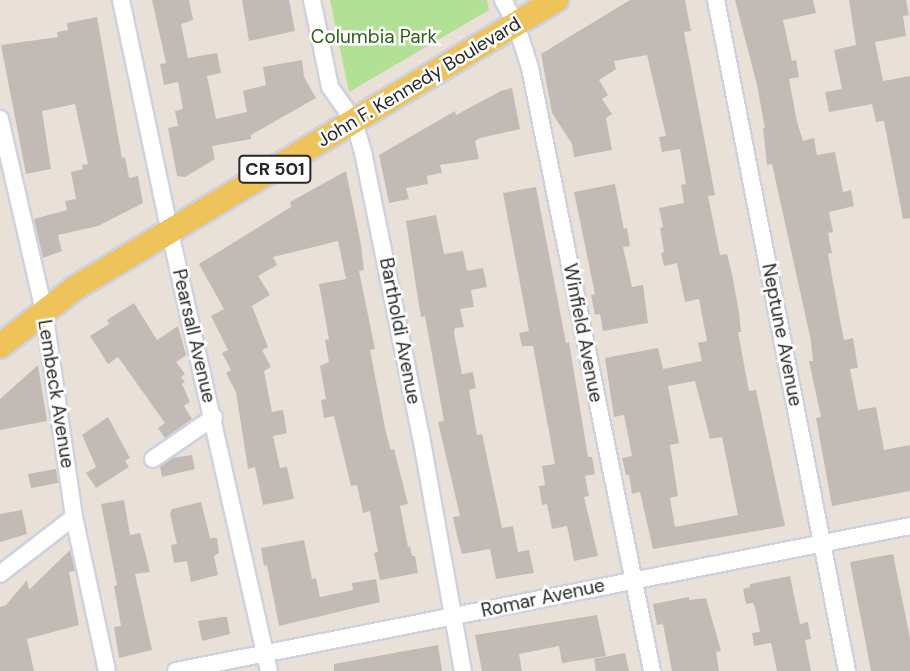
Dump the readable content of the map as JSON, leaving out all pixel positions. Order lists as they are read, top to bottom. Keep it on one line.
{"streets":{"main road":["John F. Kennedy Boulevard","CR 501"],"street":["Bartholdi Avenue","Winfield Avenue","Neptune Avenue","Pearsall Avenue","Lembeck Avenue","Romar Avenue"]},"crossings":[["John F. Kennedy Boulevard","Bartholdi Avenue"],["John F. Kennedy Boulevard","Winfield Avenue"],["John F. Kennedy Boulevard","Pearsall Avenue"],["John F. Kennedy Boulevard","Lembeck Avenue"],["Bartholdi Avenue","Romar Avenue"],["Winfield Avenue","Romar Avenue"],["Neptune Avenue","Romar Avenue"],["Pearsall Avenue","Romar Avenue"]],"parks":["Columbia Park"]}
